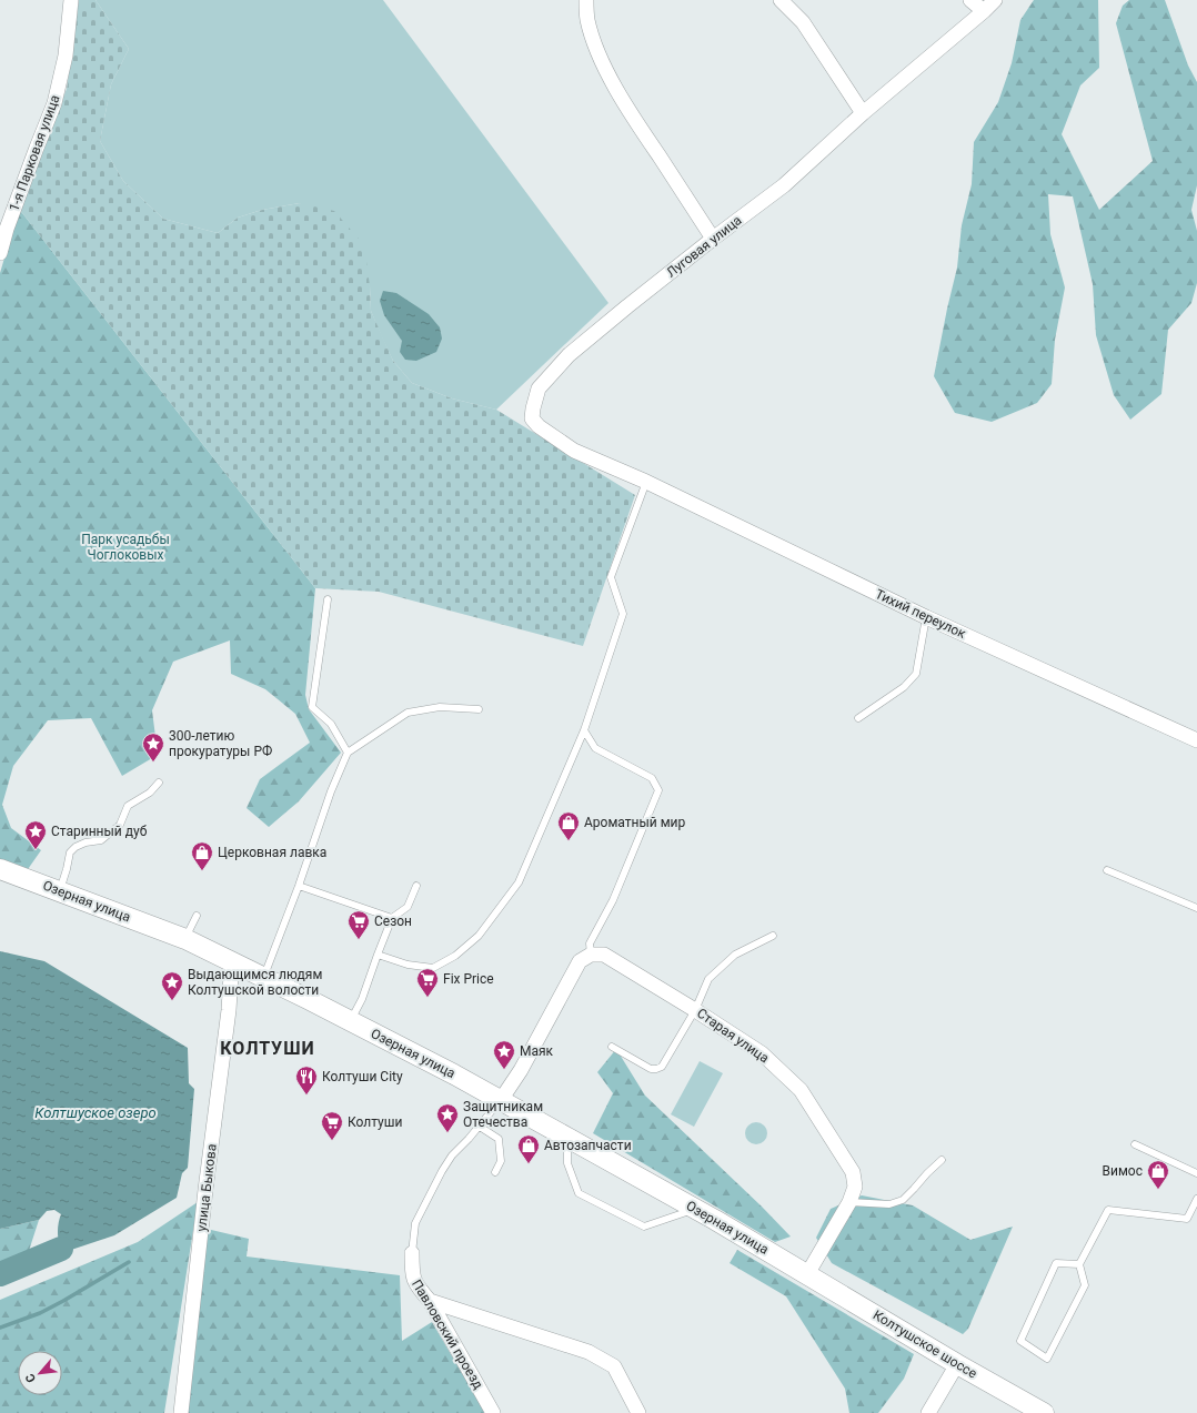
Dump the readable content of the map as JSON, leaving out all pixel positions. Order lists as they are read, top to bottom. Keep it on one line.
{"streets":{"main road":["Озерная улица","Колтушское шоссе"],"street":["1-я Парковая улица","Луговая улица","Тихий переулок","Старая улица","улица Быкова","Павловский проезд"]},"crossings":[["Луговая улица","Тихий переулок"],["Озерная улица","Старая улица"],["Озерная улица","улица Быкова"],["Озерная улица","Колтушское шоссе"],["Старая улица","Колтушское шоссе"]],"districts":["КОЛТУШИ"],"water":["Колтшуское озеро"],"parks":["Парк усадьбы Чоглоковых"],"places":{"place":["300-летию прокуратуры РФ","Старинный дуб","Выдающимся людям Колтушской волости","Маяк","Защитникам Отечества"],"shop":["Ароматный мир","Церковная лавка","Автозапчасти","Вимос"],"supermarket":["Сезон","Fix Price","Колтуши"],"restaurant":["Колтуши City"]},"north":"bottom left"}
